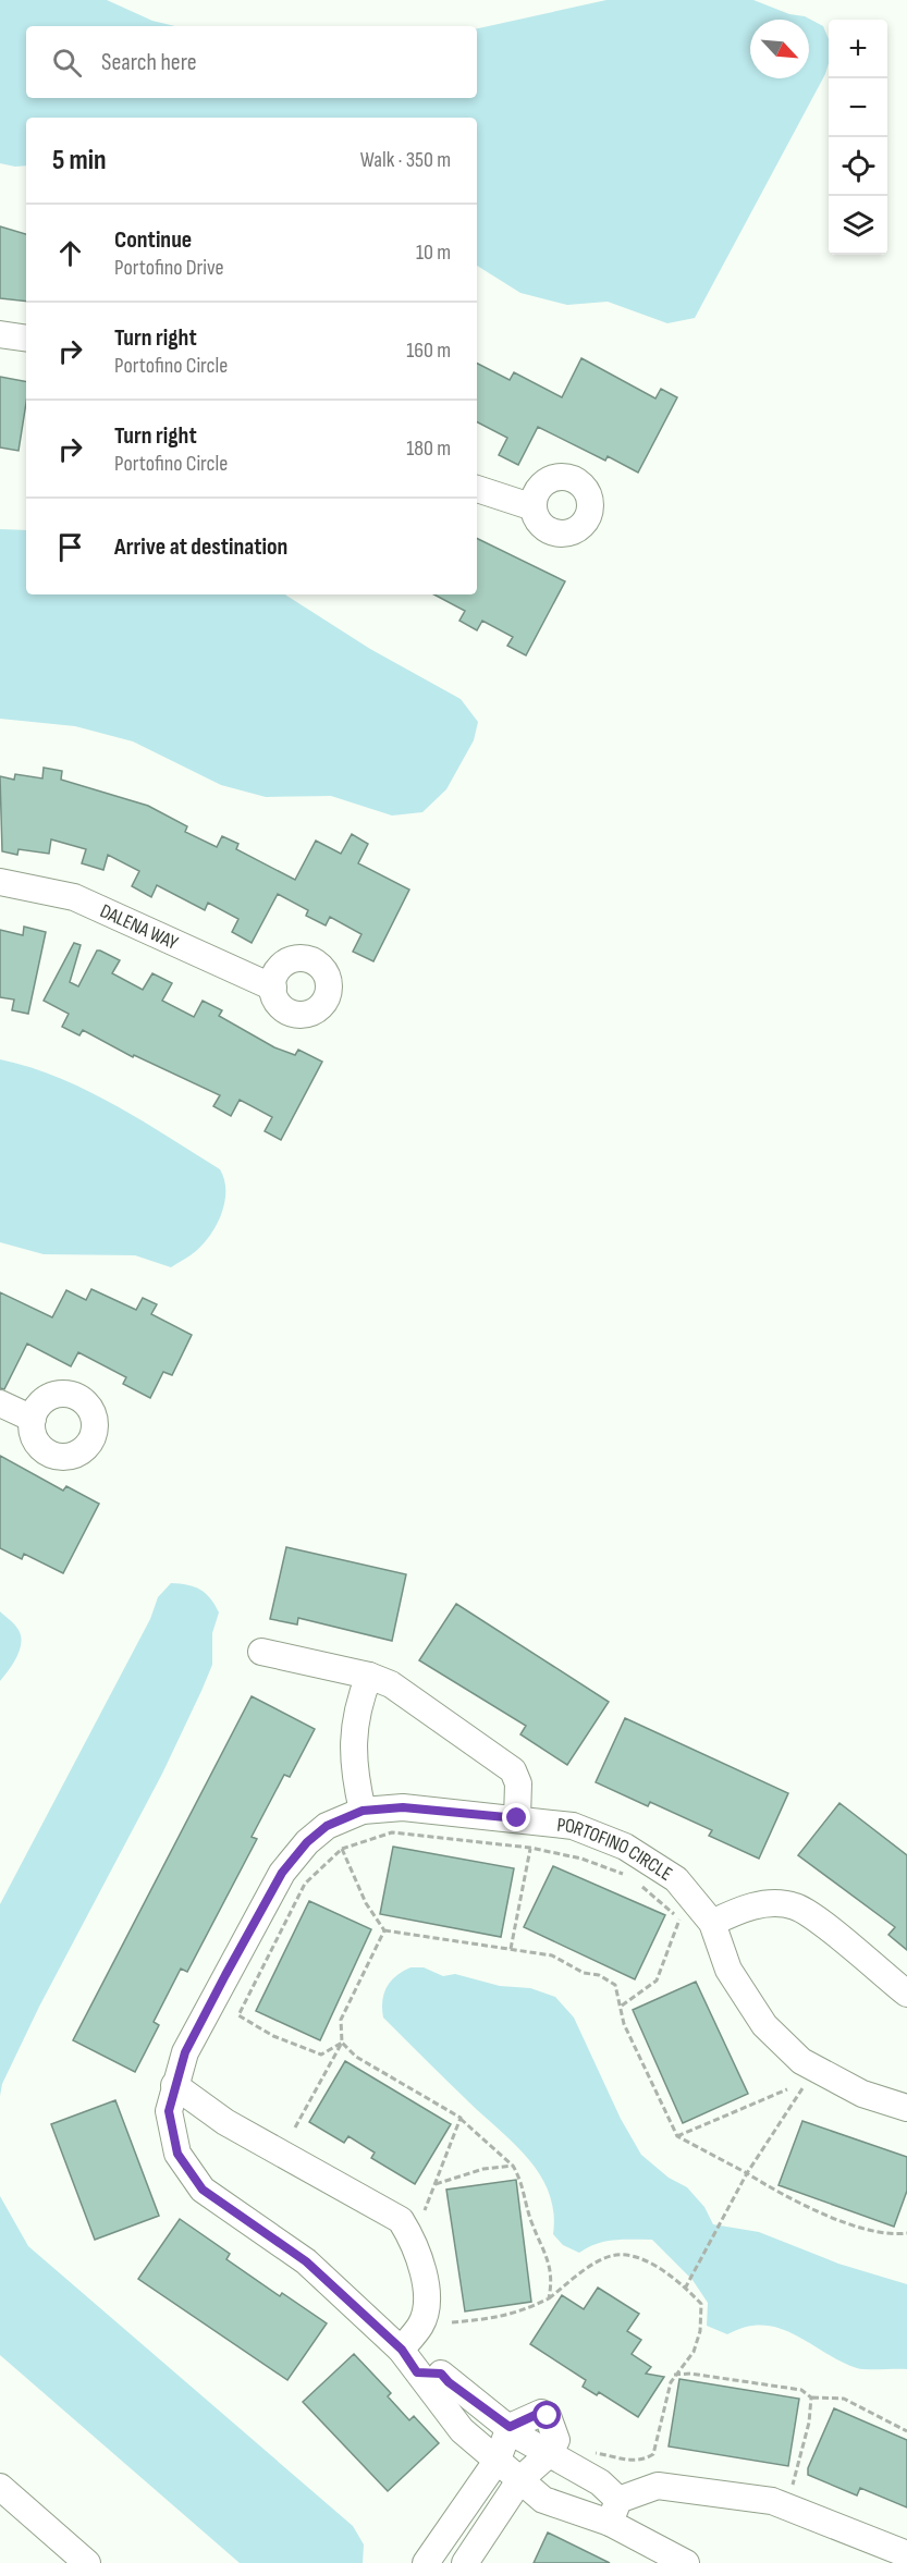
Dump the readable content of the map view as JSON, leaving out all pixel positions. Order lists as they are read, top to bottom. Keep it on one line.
{"streets":{"street":["DALENA WAY","PORTOFINO CIRCLE"]},"north":"bottom right","page":{"map_buttons":["+","−"],"search":"Search here","heading":["5 min","Walk · 350 m"],"list":[["Continue","Portofino Drive","10 m"],["Turn right","Portofino Circle","160 m"],["Turn right","Portofino Circle","180 m"],"Arrive at destination"]}}
